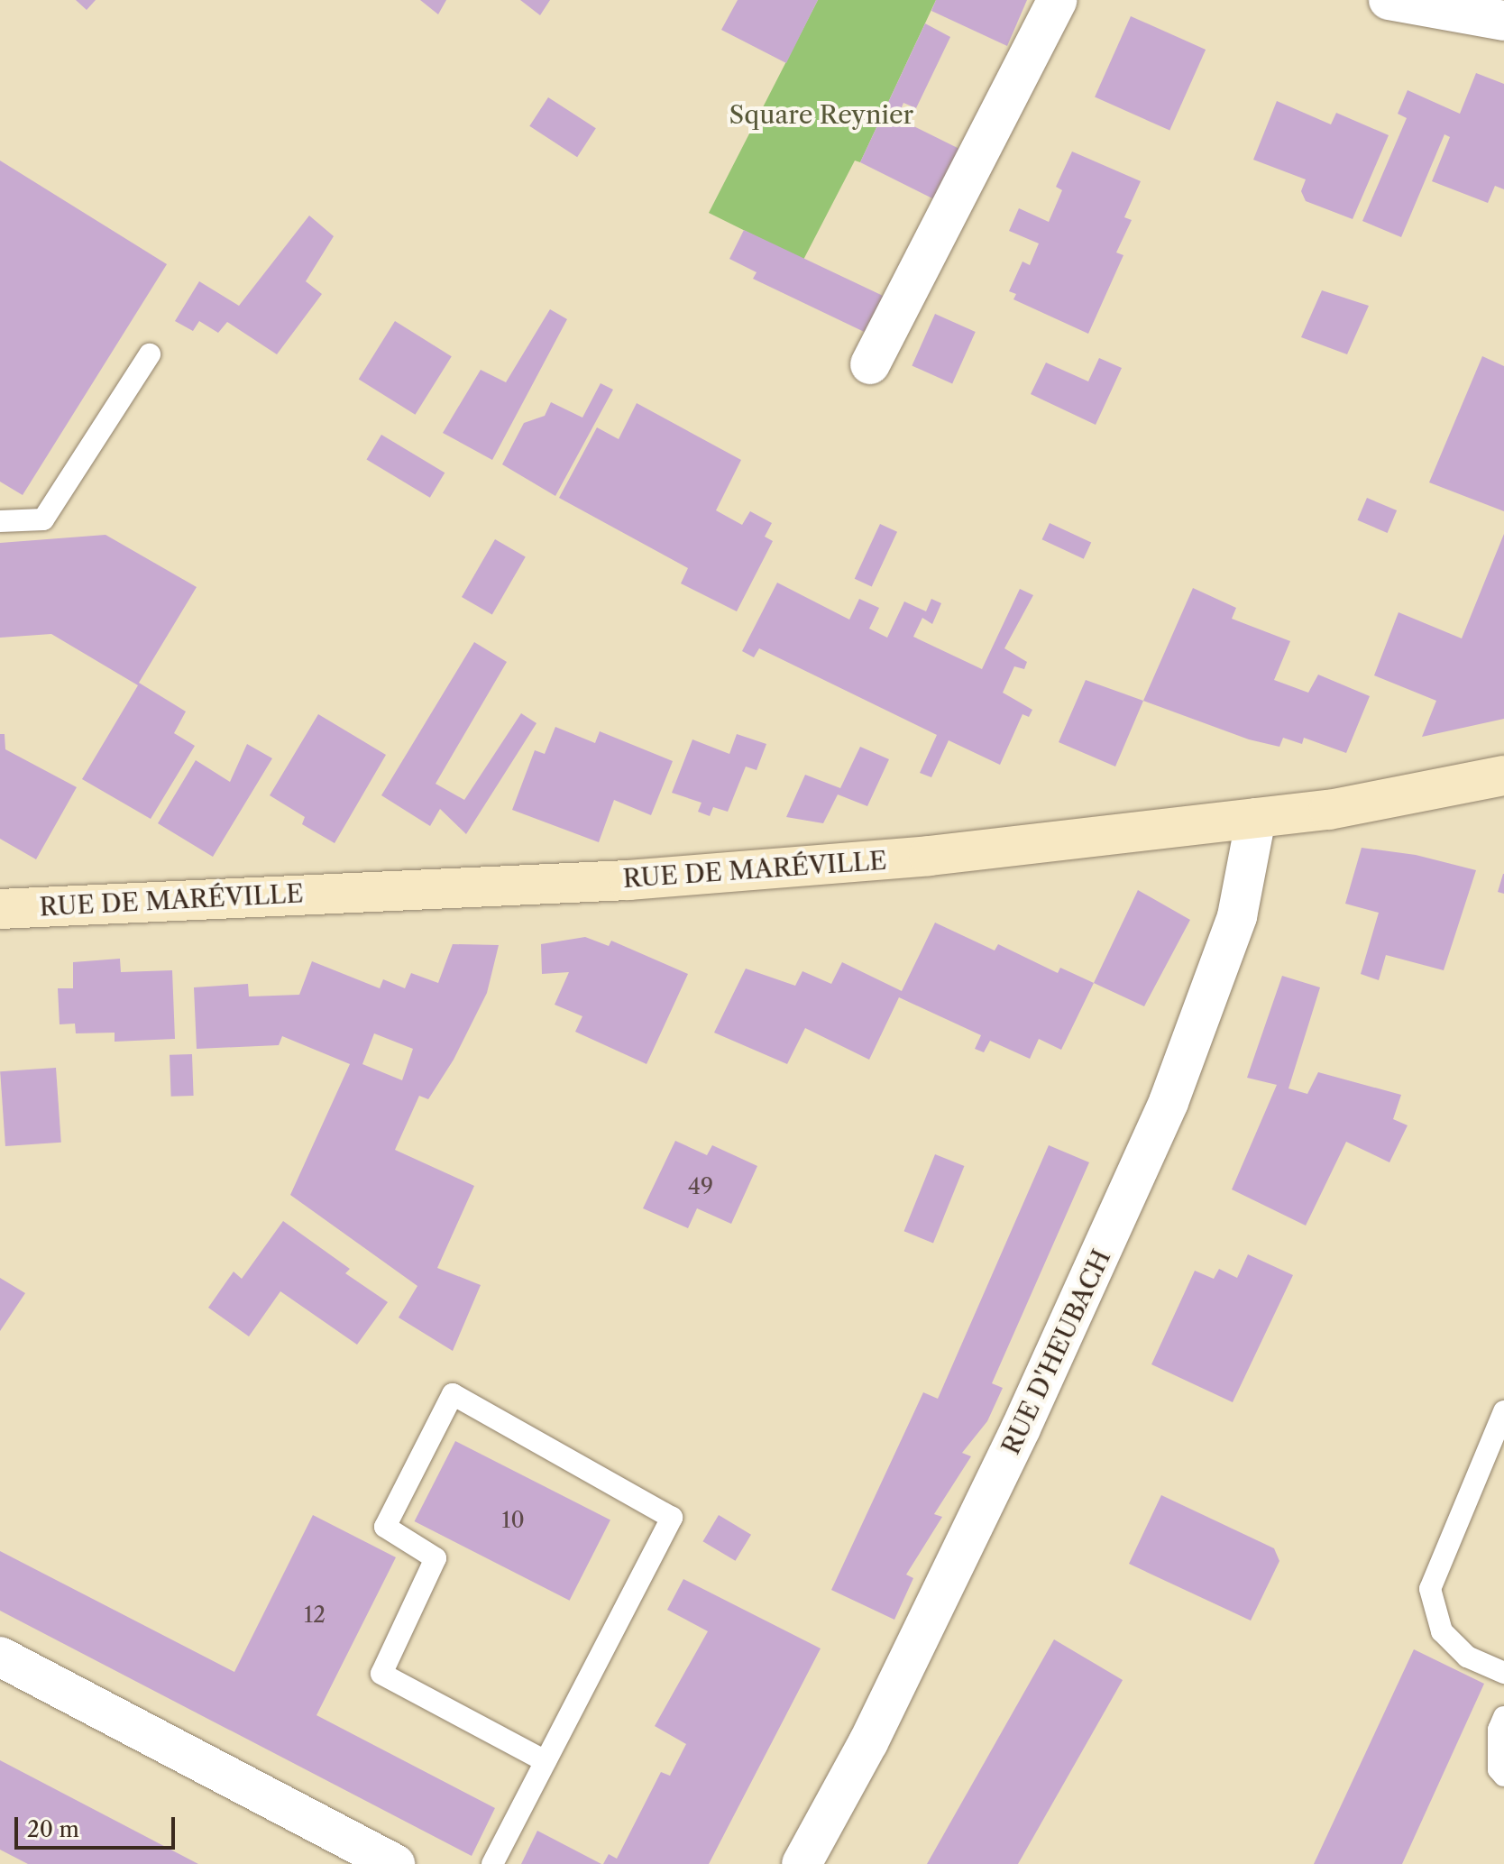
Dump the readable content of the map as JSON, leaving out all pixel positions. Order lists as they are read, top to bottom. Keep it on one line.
{"streets":{"main road":["RUE DE MARÉVILLE"],"street":["RUE D'HEUBACH"]},"crossings":[["RUE DE MARÉVILLE","RUE D'HEUBACH"]],"parks":["Square Reynier"],"house_numbers":["49","10","12"],"scale_bar":"20 m"}
